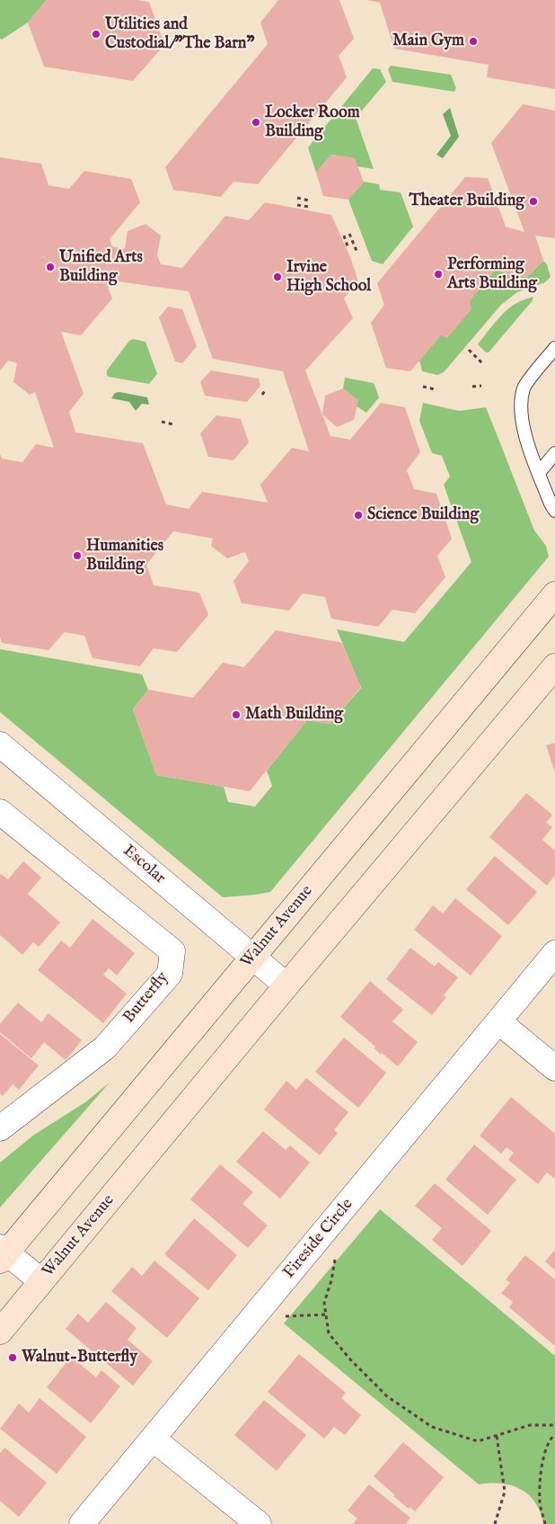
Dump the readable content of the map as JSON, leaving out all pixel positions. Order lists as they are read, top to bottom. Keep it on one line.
{"streets":{"main road":["Walnut Avenue"],"street":["Escolar","Butterfly","Fireside Circle"]},"crossings":[["Escolar","Walnut Avenue"]],"places":["Utilities and Custodial/\"The Barn\"","Main Gym","Locker Room Building","Theater Building","Unified Arts Building","Performing Arts Building","Irvine High School","Science Building","Humanities Building","Math Building","Walnut-Butterfly"]}
